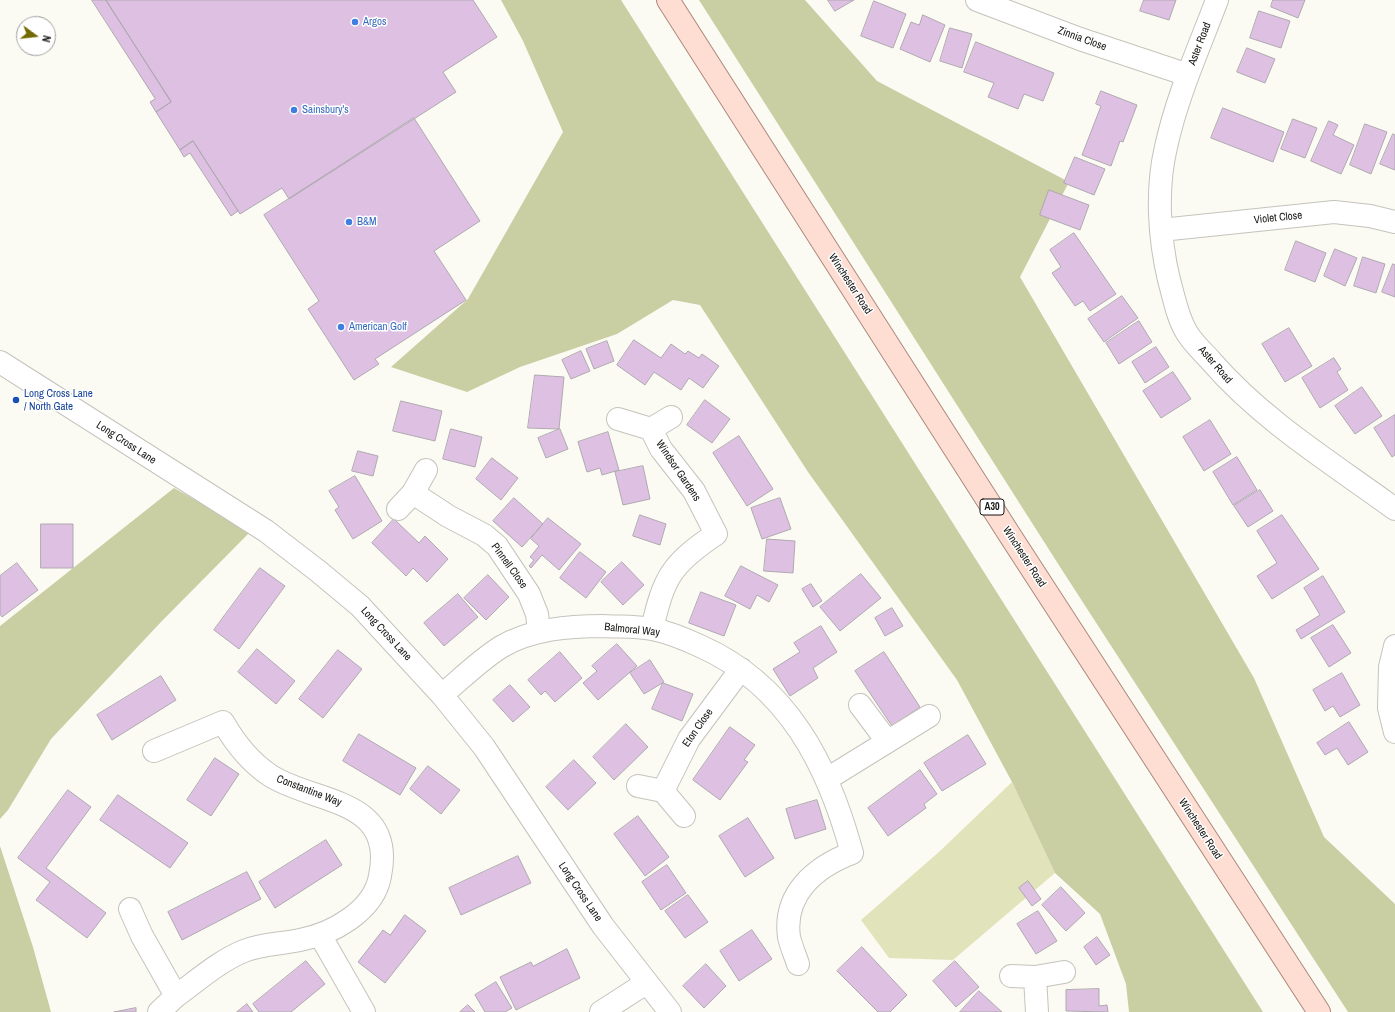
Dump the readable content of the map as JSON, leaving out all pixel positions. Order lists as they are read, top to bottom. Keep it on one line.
{"streets":{"main road":["Winchester Road","A30"],"street":["Zinnia Close","Aster Road","Violet Close","Long Cross Lane","Windsor Gardens","Pinnell Close","Balmoral Way","Eton Close","Constantine Way"]},"crossings":[["Zinnia Close","Aster Road"],["Aster Road","Violet Close"],["Long Cross Lane","Balmoral Way"],["Windsor Gardens","Balmoral Way"],["Pinnell Close","Balmoral Way"],["Balmoral Way","Eton Close"]],"places":["Argos","Sainsbury's","B&M","American Golf","Long Cross Lane / North Gate"],"north":"right"}
